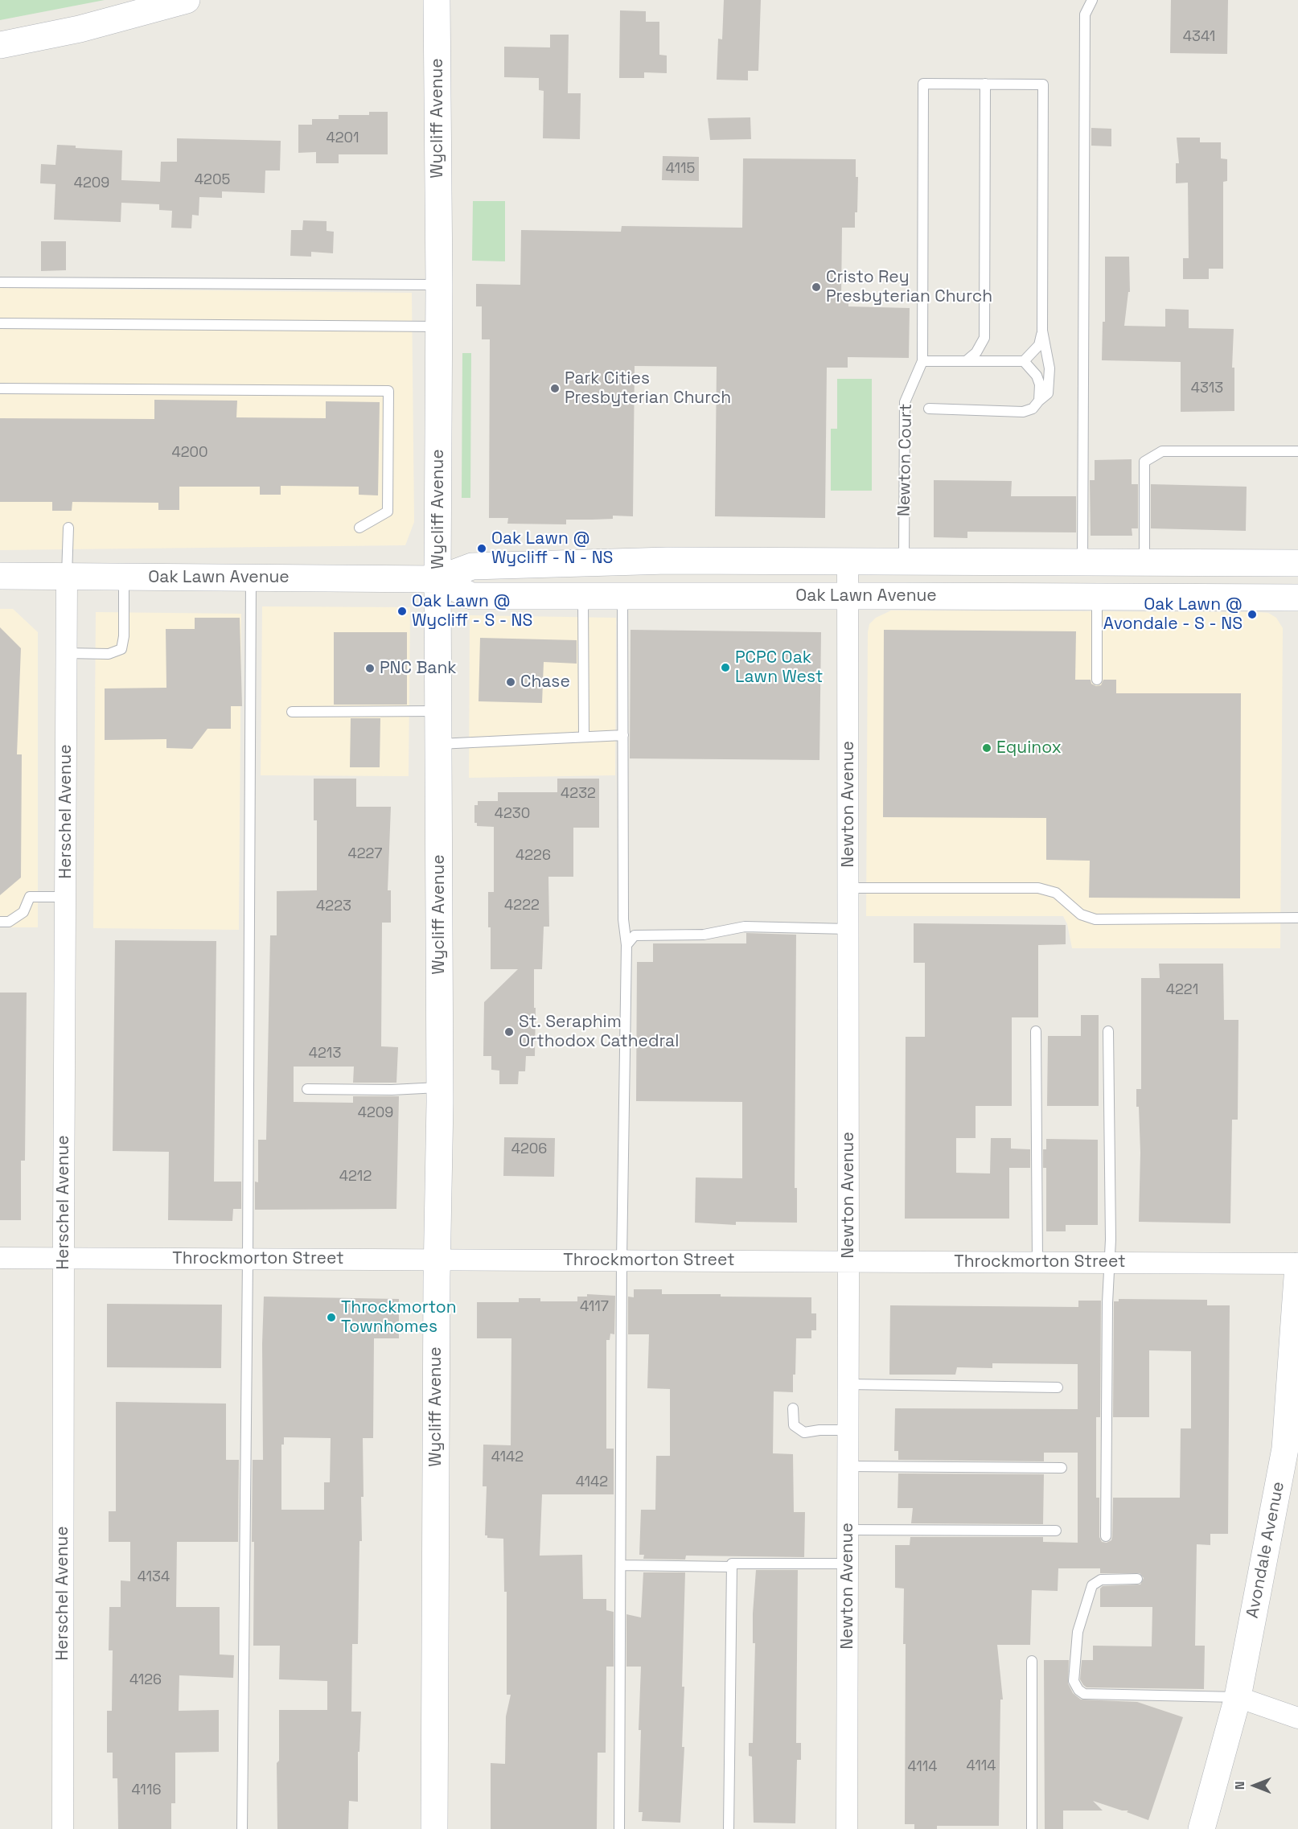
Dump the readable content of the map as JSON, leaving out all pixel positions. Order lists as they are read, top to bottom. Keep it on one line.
{"streets":{"main road":["Wycliff Avenue","Oak Lawn Avenue","Avondale Avenue"],"street":["Newton Avenue","Herschel Avenue","Throckmorton Street"],"lane":["Newton Court"]},"crossings":[["Wycliff Avenue","Oak Lawn Avenue"],["Wycliff Avenue","Throckmorton Street"],["Newton Court","Oak Lawn Avenue"],["Oak Lawn Avenue","Newton Avenue"],["Oak Lawn Avenue","Herschel Avenue"],["Newton Avenue","Throckmorton Street"],["Herschel Avenue","Throckmorton Street"],["Throckmorton Street","Avondale Avenue"]],"places":["Cristo Rey Presbyterian Church","Park Cities Presbyterian Church","Oak Lawn @ Wycliff - N - NS","Oak Lawn @ Wycliff - S - NS","Oak Lawn @ Avondale - S - NS","PCPC Oak Lawn West","PNC Bank","Chase","Equinox","St. Seraphim Orthodox Cathedral","Throckmorton Townhomes"],"house_numbers":["4341","4201","4115","4205","4209","4313","4200","4232","4230","4227","4226","4222","4223","4221","4213","4209","4206","4212","4117","4142","4142","4134","4126","4114","4114","4116"],"north":"left"}
